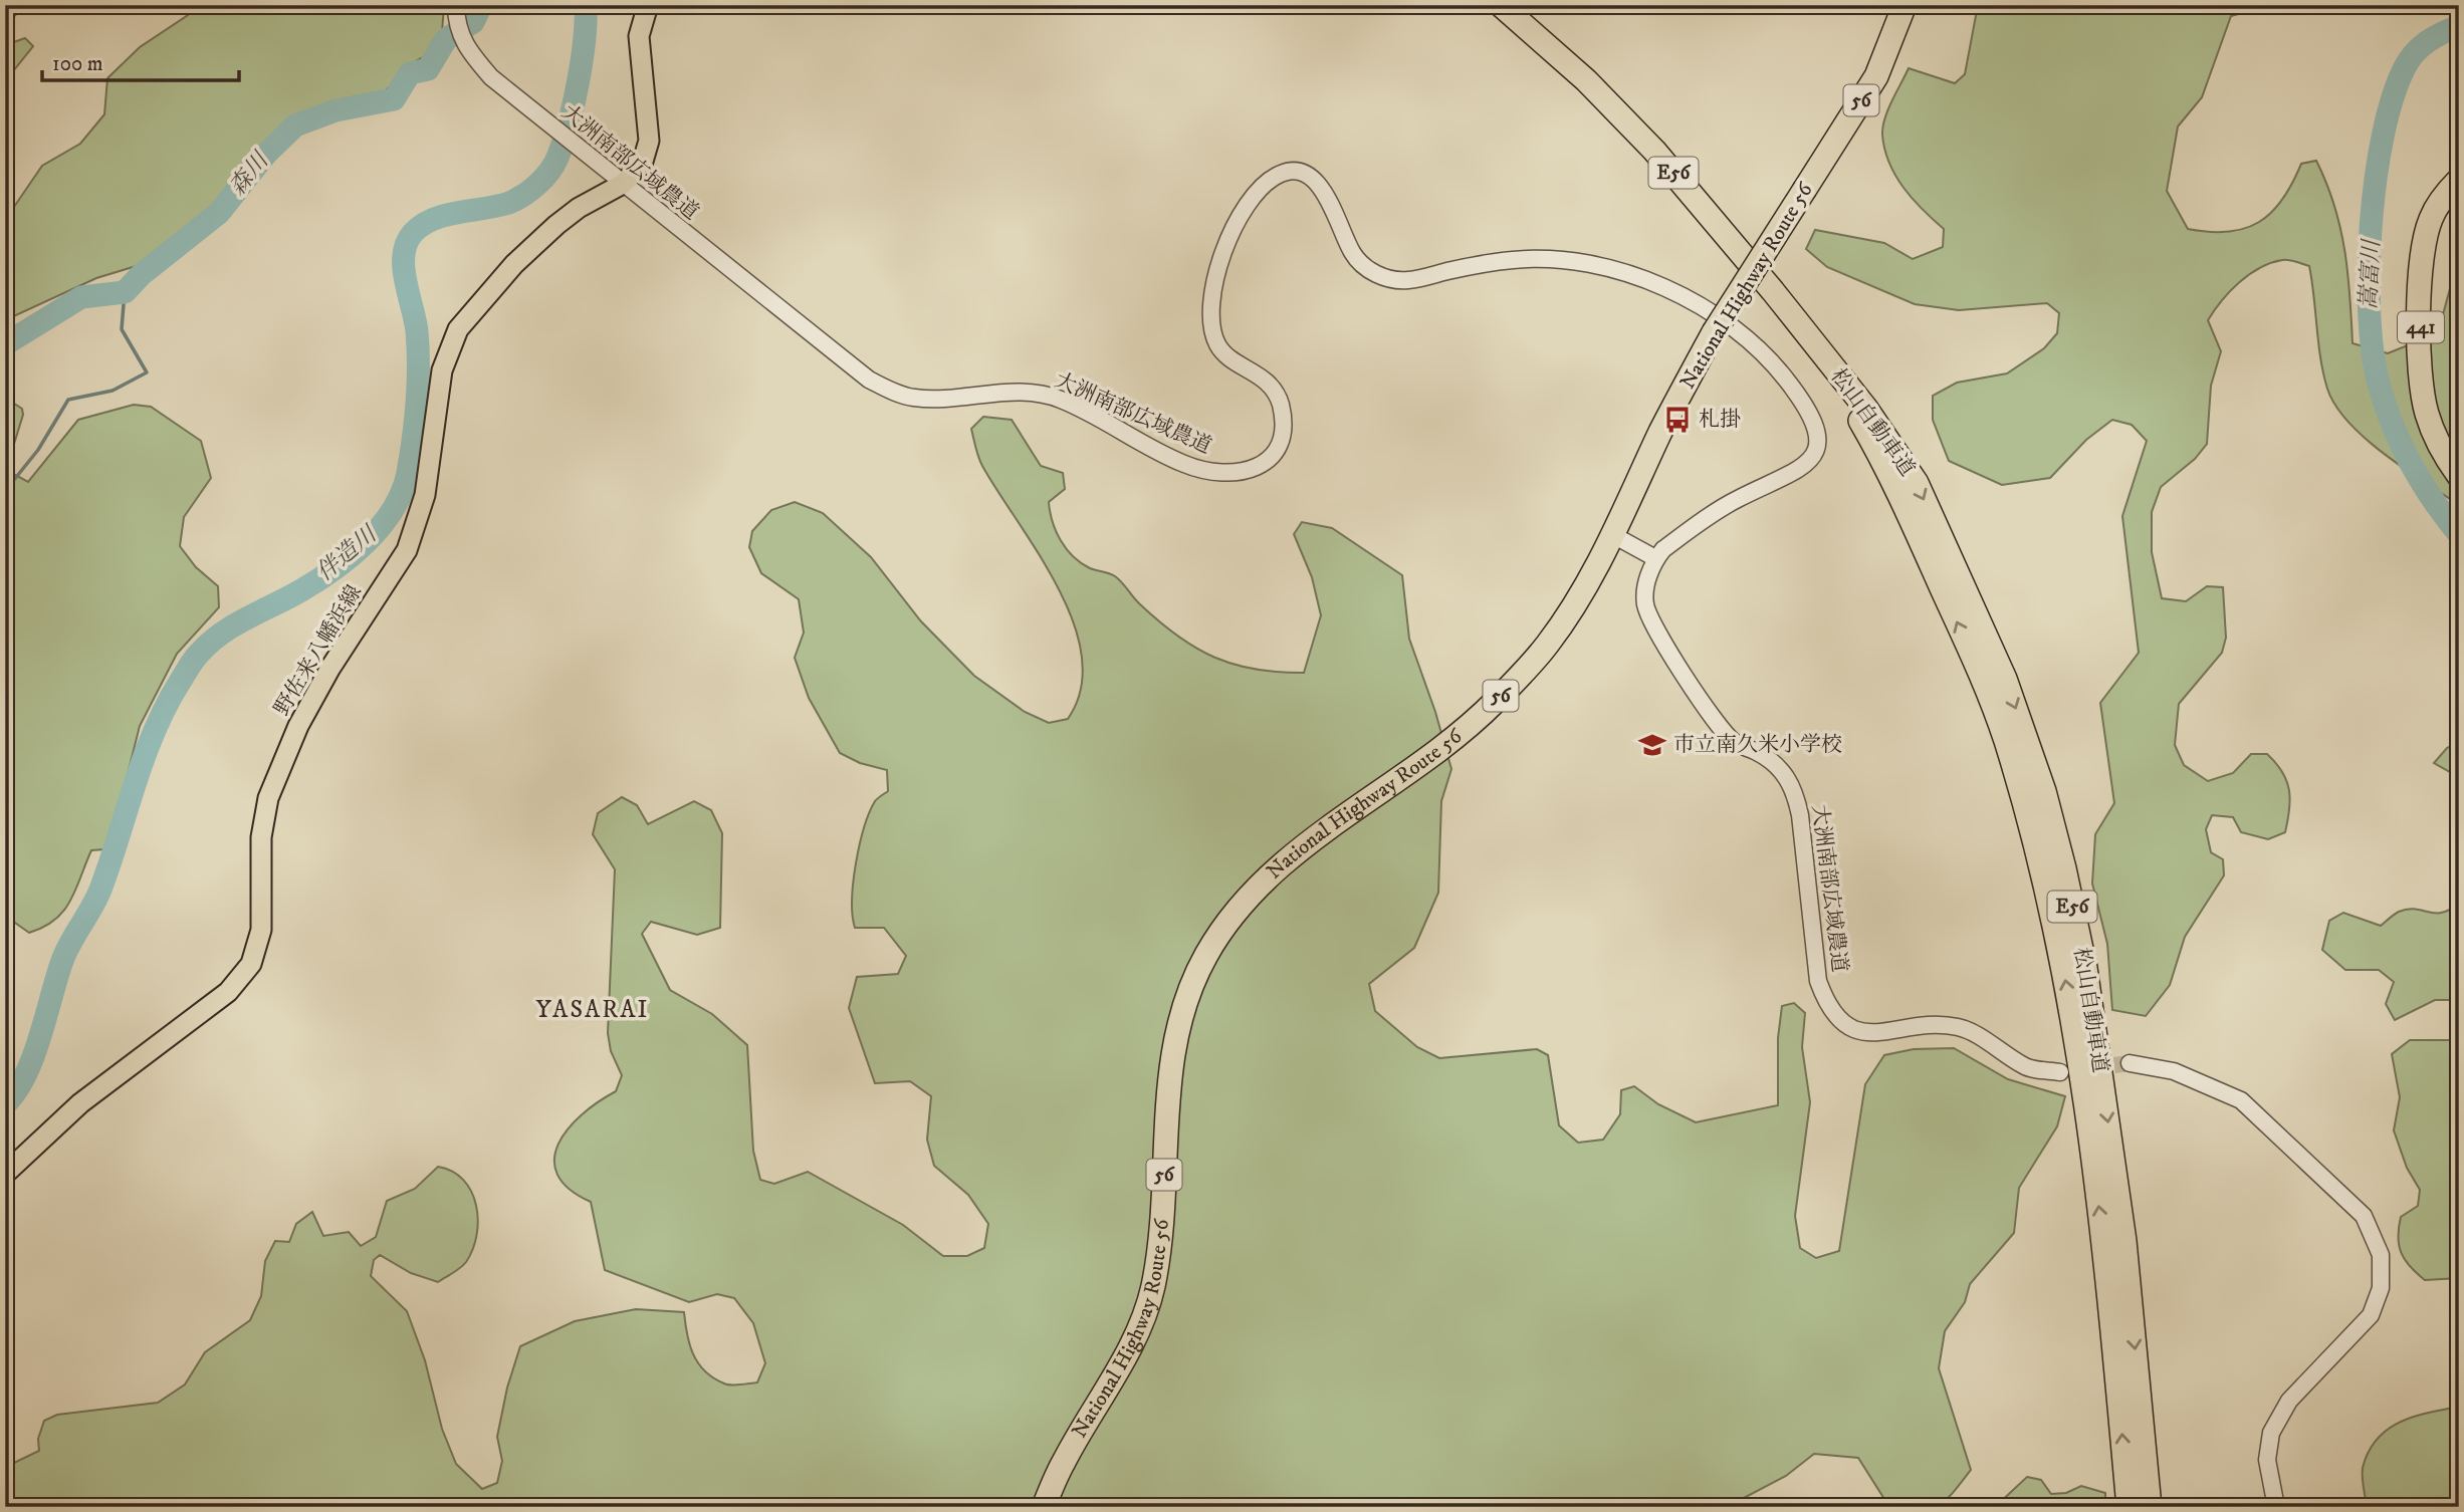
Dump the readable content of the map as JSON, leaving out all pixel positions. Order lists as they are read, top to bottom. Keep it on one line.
{"streets":{"highway":["56","E56","National Highway Route 56","441","松山自動車道"],"main road":["野佐来八幡浜線"],"street":["大洲南部広域農道"]},"crossings":[["大洲南部広域農道","野佐来八幡浜線"]],"districts":["YASARAI"],"water":["森川","嵩富川","伴造川"],"places":{"bus stop":["札掛"],"school or university":["市立南久米小学校"]},"scale_bar":"100 m"}
